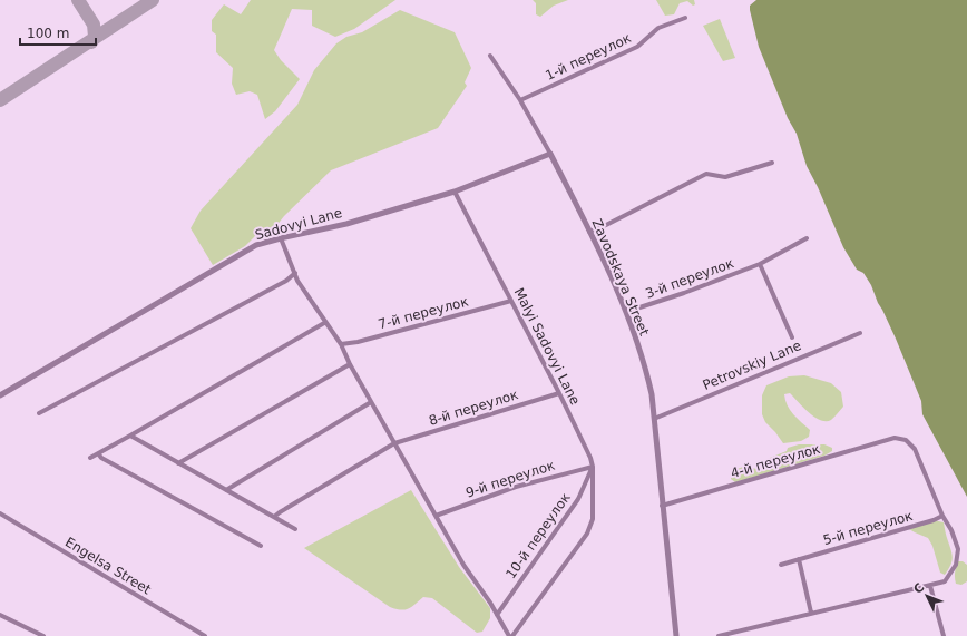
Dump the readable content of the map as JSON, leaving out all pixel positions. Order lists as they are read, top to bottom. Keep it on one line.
{"streets":{"street":["1-й переулок","Sadovyi Lane","Zavodskaya Street","3-й переулок","7-й переулок","Malyi Sadovyi Lane","Petrovskiy Lane","8-й переулок","4-й переулок","9-й переулок","5-й переулок","10-й переулок","Engelsa Street"]},"crossings":[["1-й переулок","Zavodskaya Street"],["Sadovyi Lane","Zavodskaya Street"],["Sadovyi Lane","Malyi Sadovyi Lane"],["Zavodskaya Street","3-й переулок"],["Zavodskaya Street","Petrovskiy Lane"],["Zavodskaya Street","4-й переулок"],["7-й переулок","Malyi Sadovyi Lane"],["Malyi Sadovyi Lane","8-й переулок"],["Malyi Sadovyi Lane","9-й переулок"],["Malyi Sadovyi Lane","10-й переулок"],["4-й переулок","5-й переулок"],["9-й переулок","10-й переулок"]],"scale_bar":"100 m","north":"top left"}
